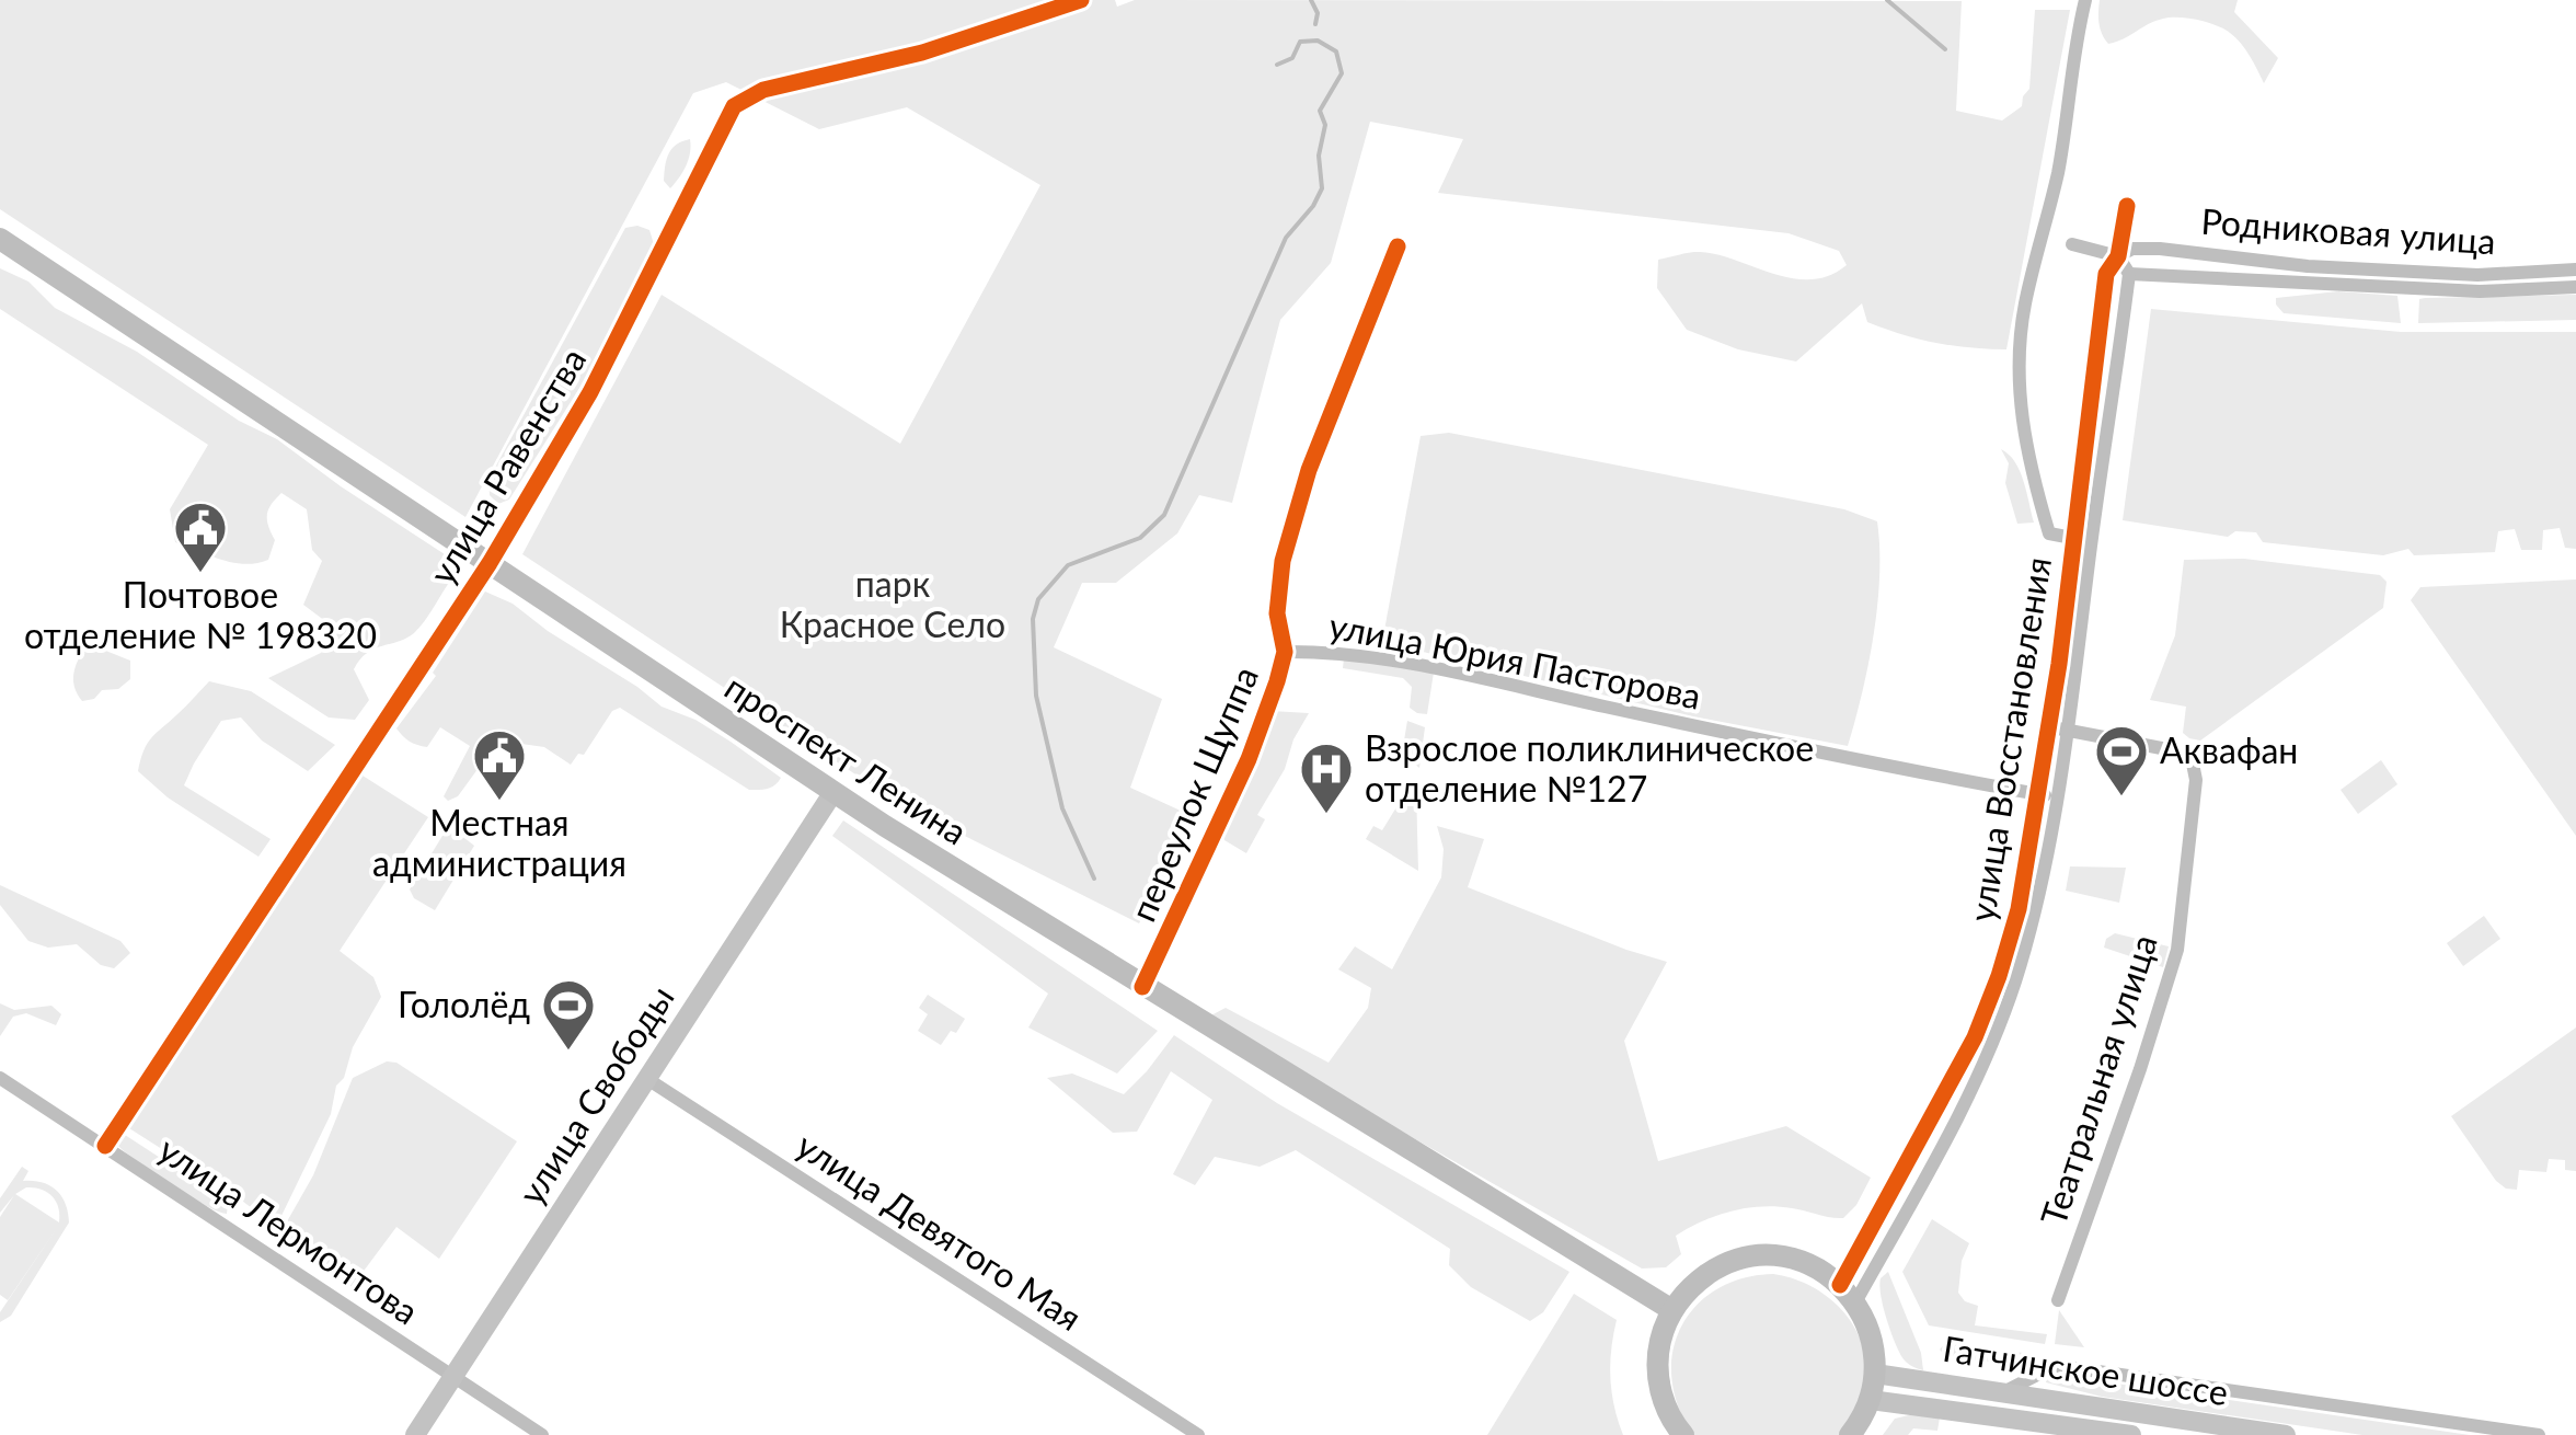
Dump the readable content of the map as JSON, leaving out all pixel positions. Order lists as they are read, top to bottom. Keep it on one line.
{"streets":{"main road":["проспект Ленина","улица Свободы","Гатчинское шоссе"],"street":["Родниковая улица","улица Равенства","улица Юрия Пасторова","улица Восстановления","переулок Щуппа","Театральная улица","улица Лермонтова","улица Девятого Мая"]},"crossings":[["Родниковая улица","улица Восстановления"],["улица Равенства","проспект Ленина"],["улица Равенства","улица Лермонтова"],["улица Юрия Пасторова","улица Восстановления"],["улица Юрия Пасторова","переулок Щуппа"],["улица Восстановления","Театральная улица"],["проспект Ленина","переулок Щуппа"],["проспект Ленина","улица Свободы"],["улица Свободы","улица Лермонтова"],["улица Свободы","улица Девятого Мая"]],"parks":["парк Красное Село"],"places":{"public building":["Почтовое отделение № 198320","Местная администрация"],"sports":["Аквафан","Гололёд"],"hospital":["Взрослое поликлиническое отделение №127"]}}
